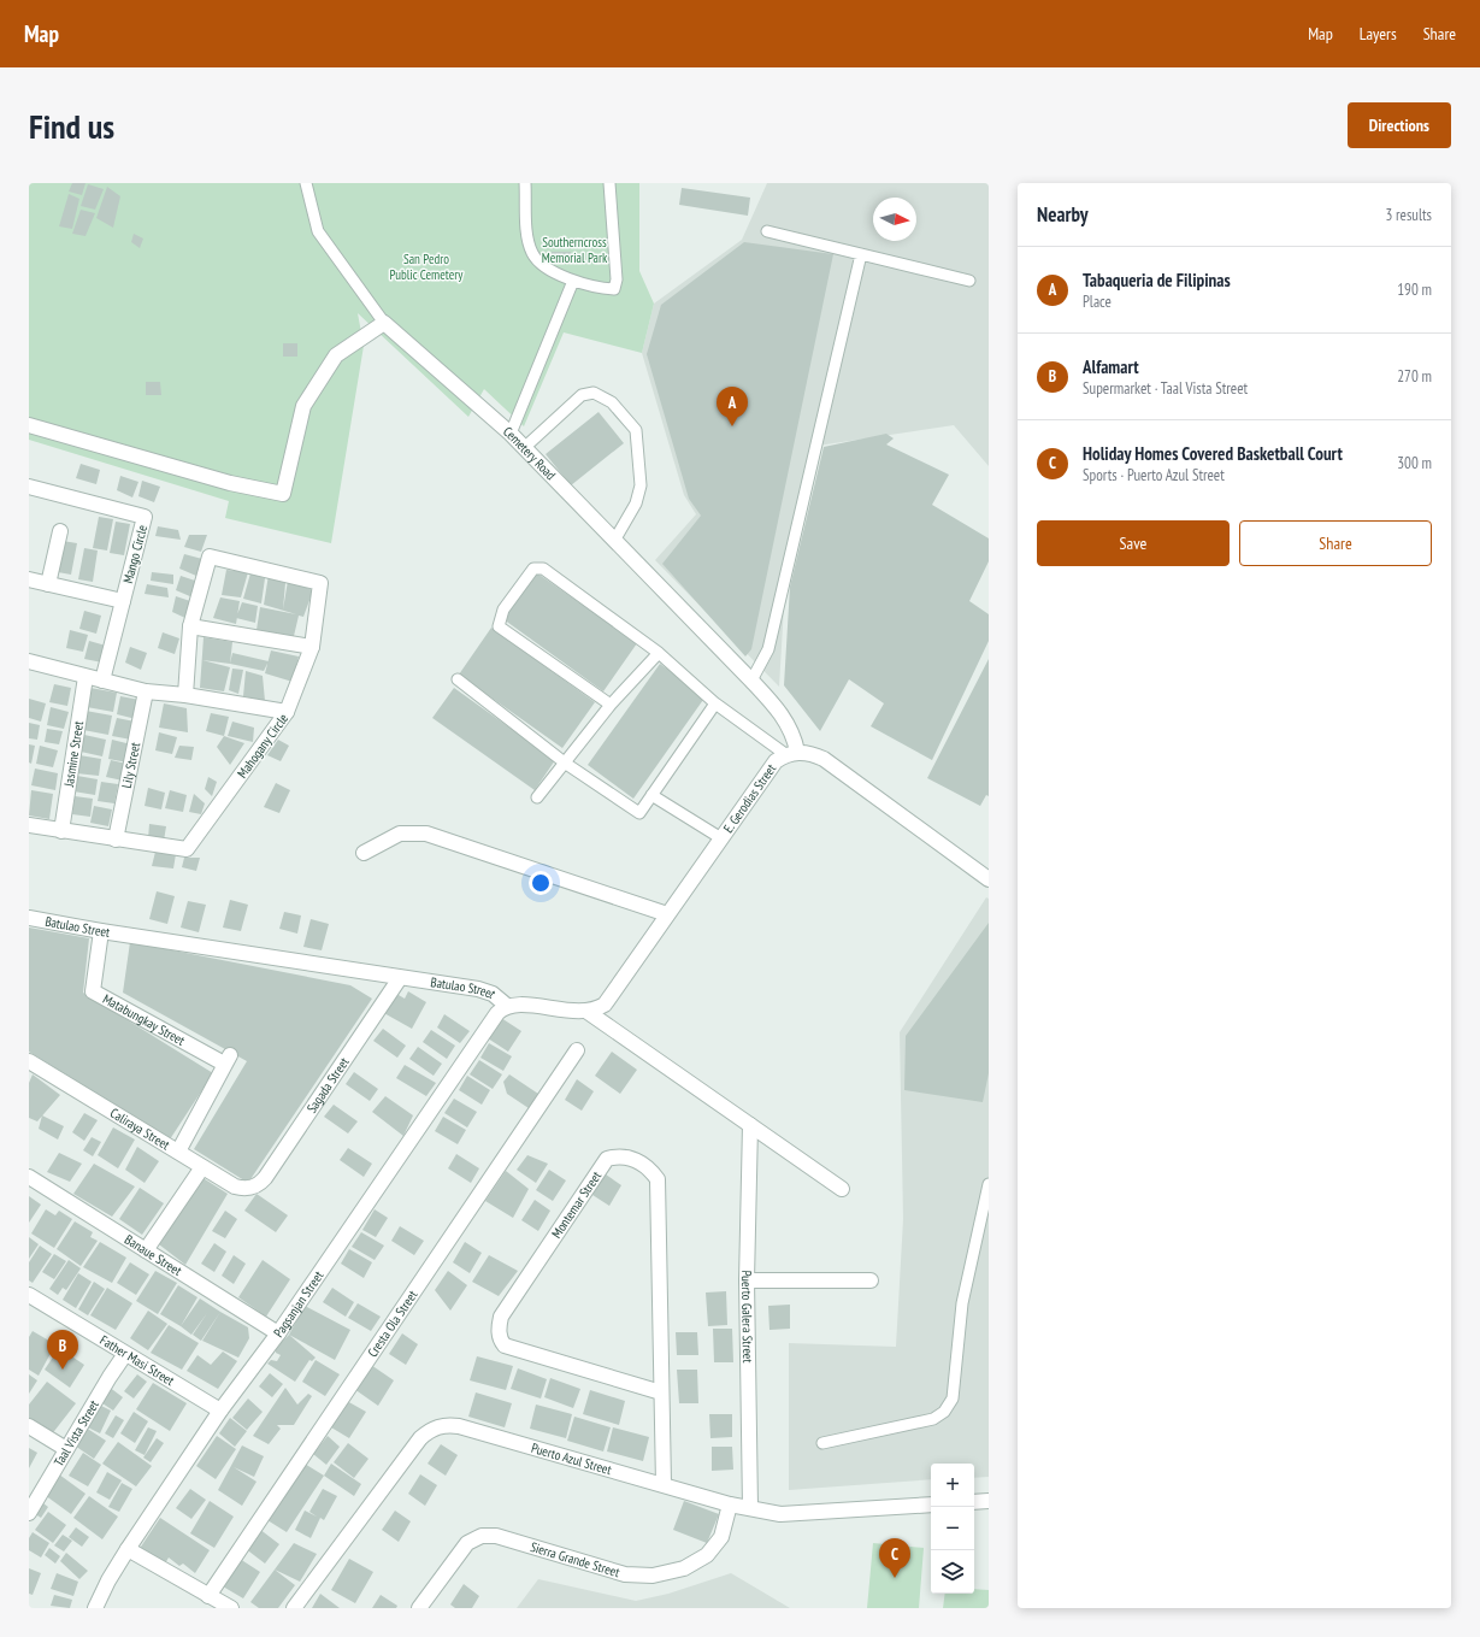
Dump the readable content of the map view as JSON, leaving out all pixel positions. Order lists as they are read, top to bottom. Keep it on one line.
{"streets":{"street":["Cemetery Road","Mango Circle","Mahogany Circle","Jasmine Street","Lily Street","E. Gerodias Street","Batulao Street","Matabungkay Street","Sagada Street","Caliraya Street","Montemar Street","Banaue Street","Pagsanjan Street","Puerto Galera Street","Cresta Ola Street","Father Masi Street","Taal Vista Street","Puerto Azul Street","Sierra Grande Street"]},"crossings":[["Cemetery Road","E. Gerodias Street"],["Mahogany Circle","Jasmine Street"],["Mahogany Circle","Lily Street"],["E. Gerodias Street","Batulao Street"],["Batulao Street","Matabungkay Street"],["Batulao Street","Sagada Street"],["Batulao Street","Pagsanjan Street"],["Batulao Street","Puerto Galera Street"],["Matabungkay Street","Caliraya Street"],["Sagada Street","Caliraya Street"],["Montemar Street","Puerto Azul Street"],["Banaue Street","Pagsanjan Street"],["Pagsanjan Street","Father Masi Street"],["Puerto Galera Street","Puerto Azul Street"],["Father Masi Street","Taal Vista Street"],["Puerto Azul Street","Sierra Grande Street"]],"parks":["Southerncross Memorial Park","San Pedro Public Cemetery"],"north":"right","page":{"header":"Map","nav":["Map","Layers","Share"],"buttons":["Directions",["Save","Share"]],"title":"Find us","heading":["Nearby","3 results"],"list":[{"mark":"A","name":"Tabaqueria de Filipinas","note":"Place","value":"190 m"},{"mark":"B","name":"Alfamart","note":"Supermarket · Taal Vista Street","value":"270 m"},{"mark":"C","name":"Holiday Homes Covered Basketball Court","note":"Sports · Puerto Azul Street","value":"300 m"}],"pins":["A","B","C"],"map_buttons":["+","−"]}}
